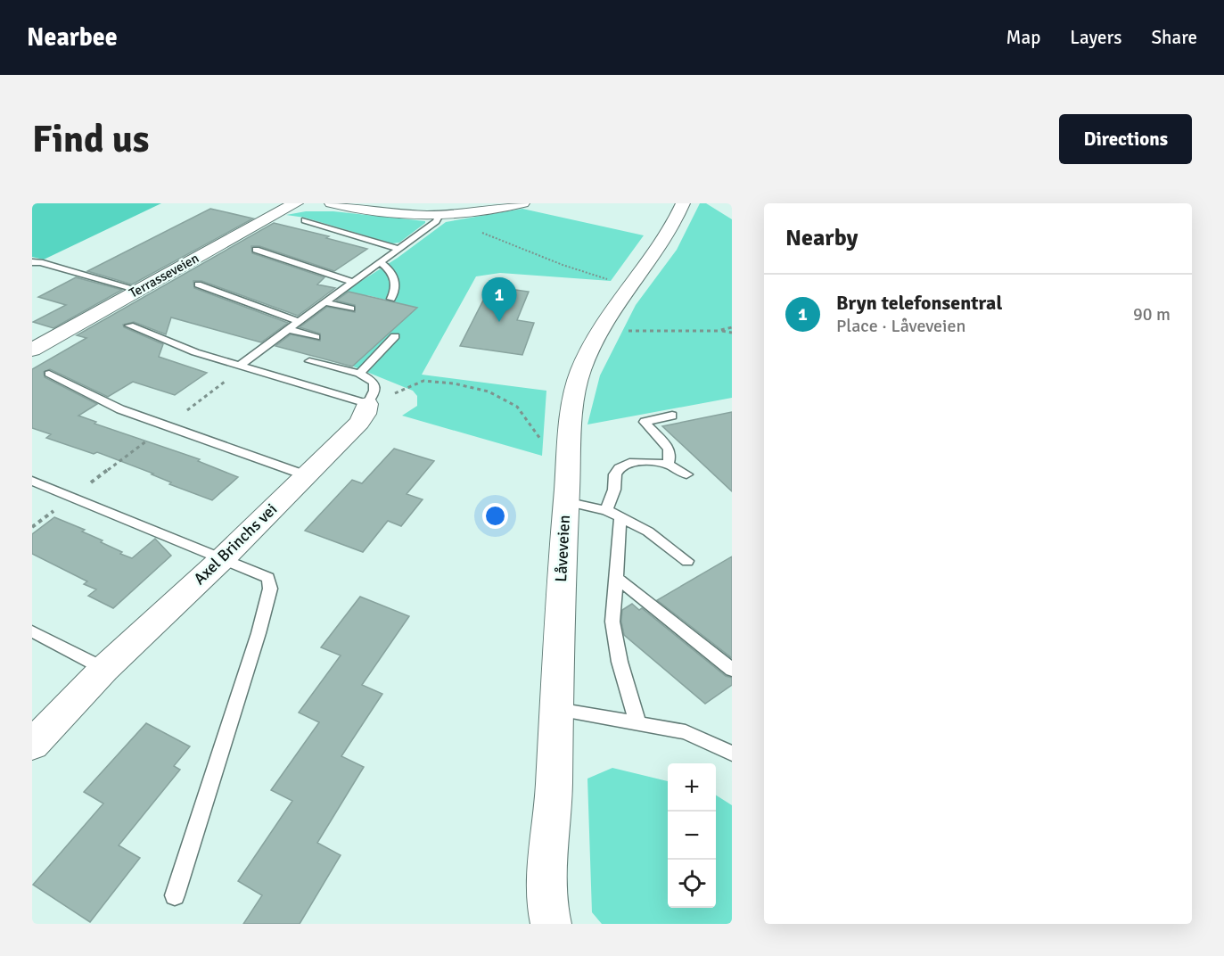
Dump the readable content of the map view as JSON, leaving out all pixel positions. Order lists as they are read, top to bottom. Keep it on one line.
{"streets":{"street":["Terrasseveien","Axel Brinchs vei","Låveveien"]},"page":{"header":"Nearbee","nav":["Map","Layers","Share"],"buttons":"Directions","title":"Find us","heading":"Nearby","list":[{"mark":"1","name":"Bryn telefonsentral","note":"Place · Låveveien","value":"90 m"}],"pins":"1","map_buttons":["+","−"]}}
